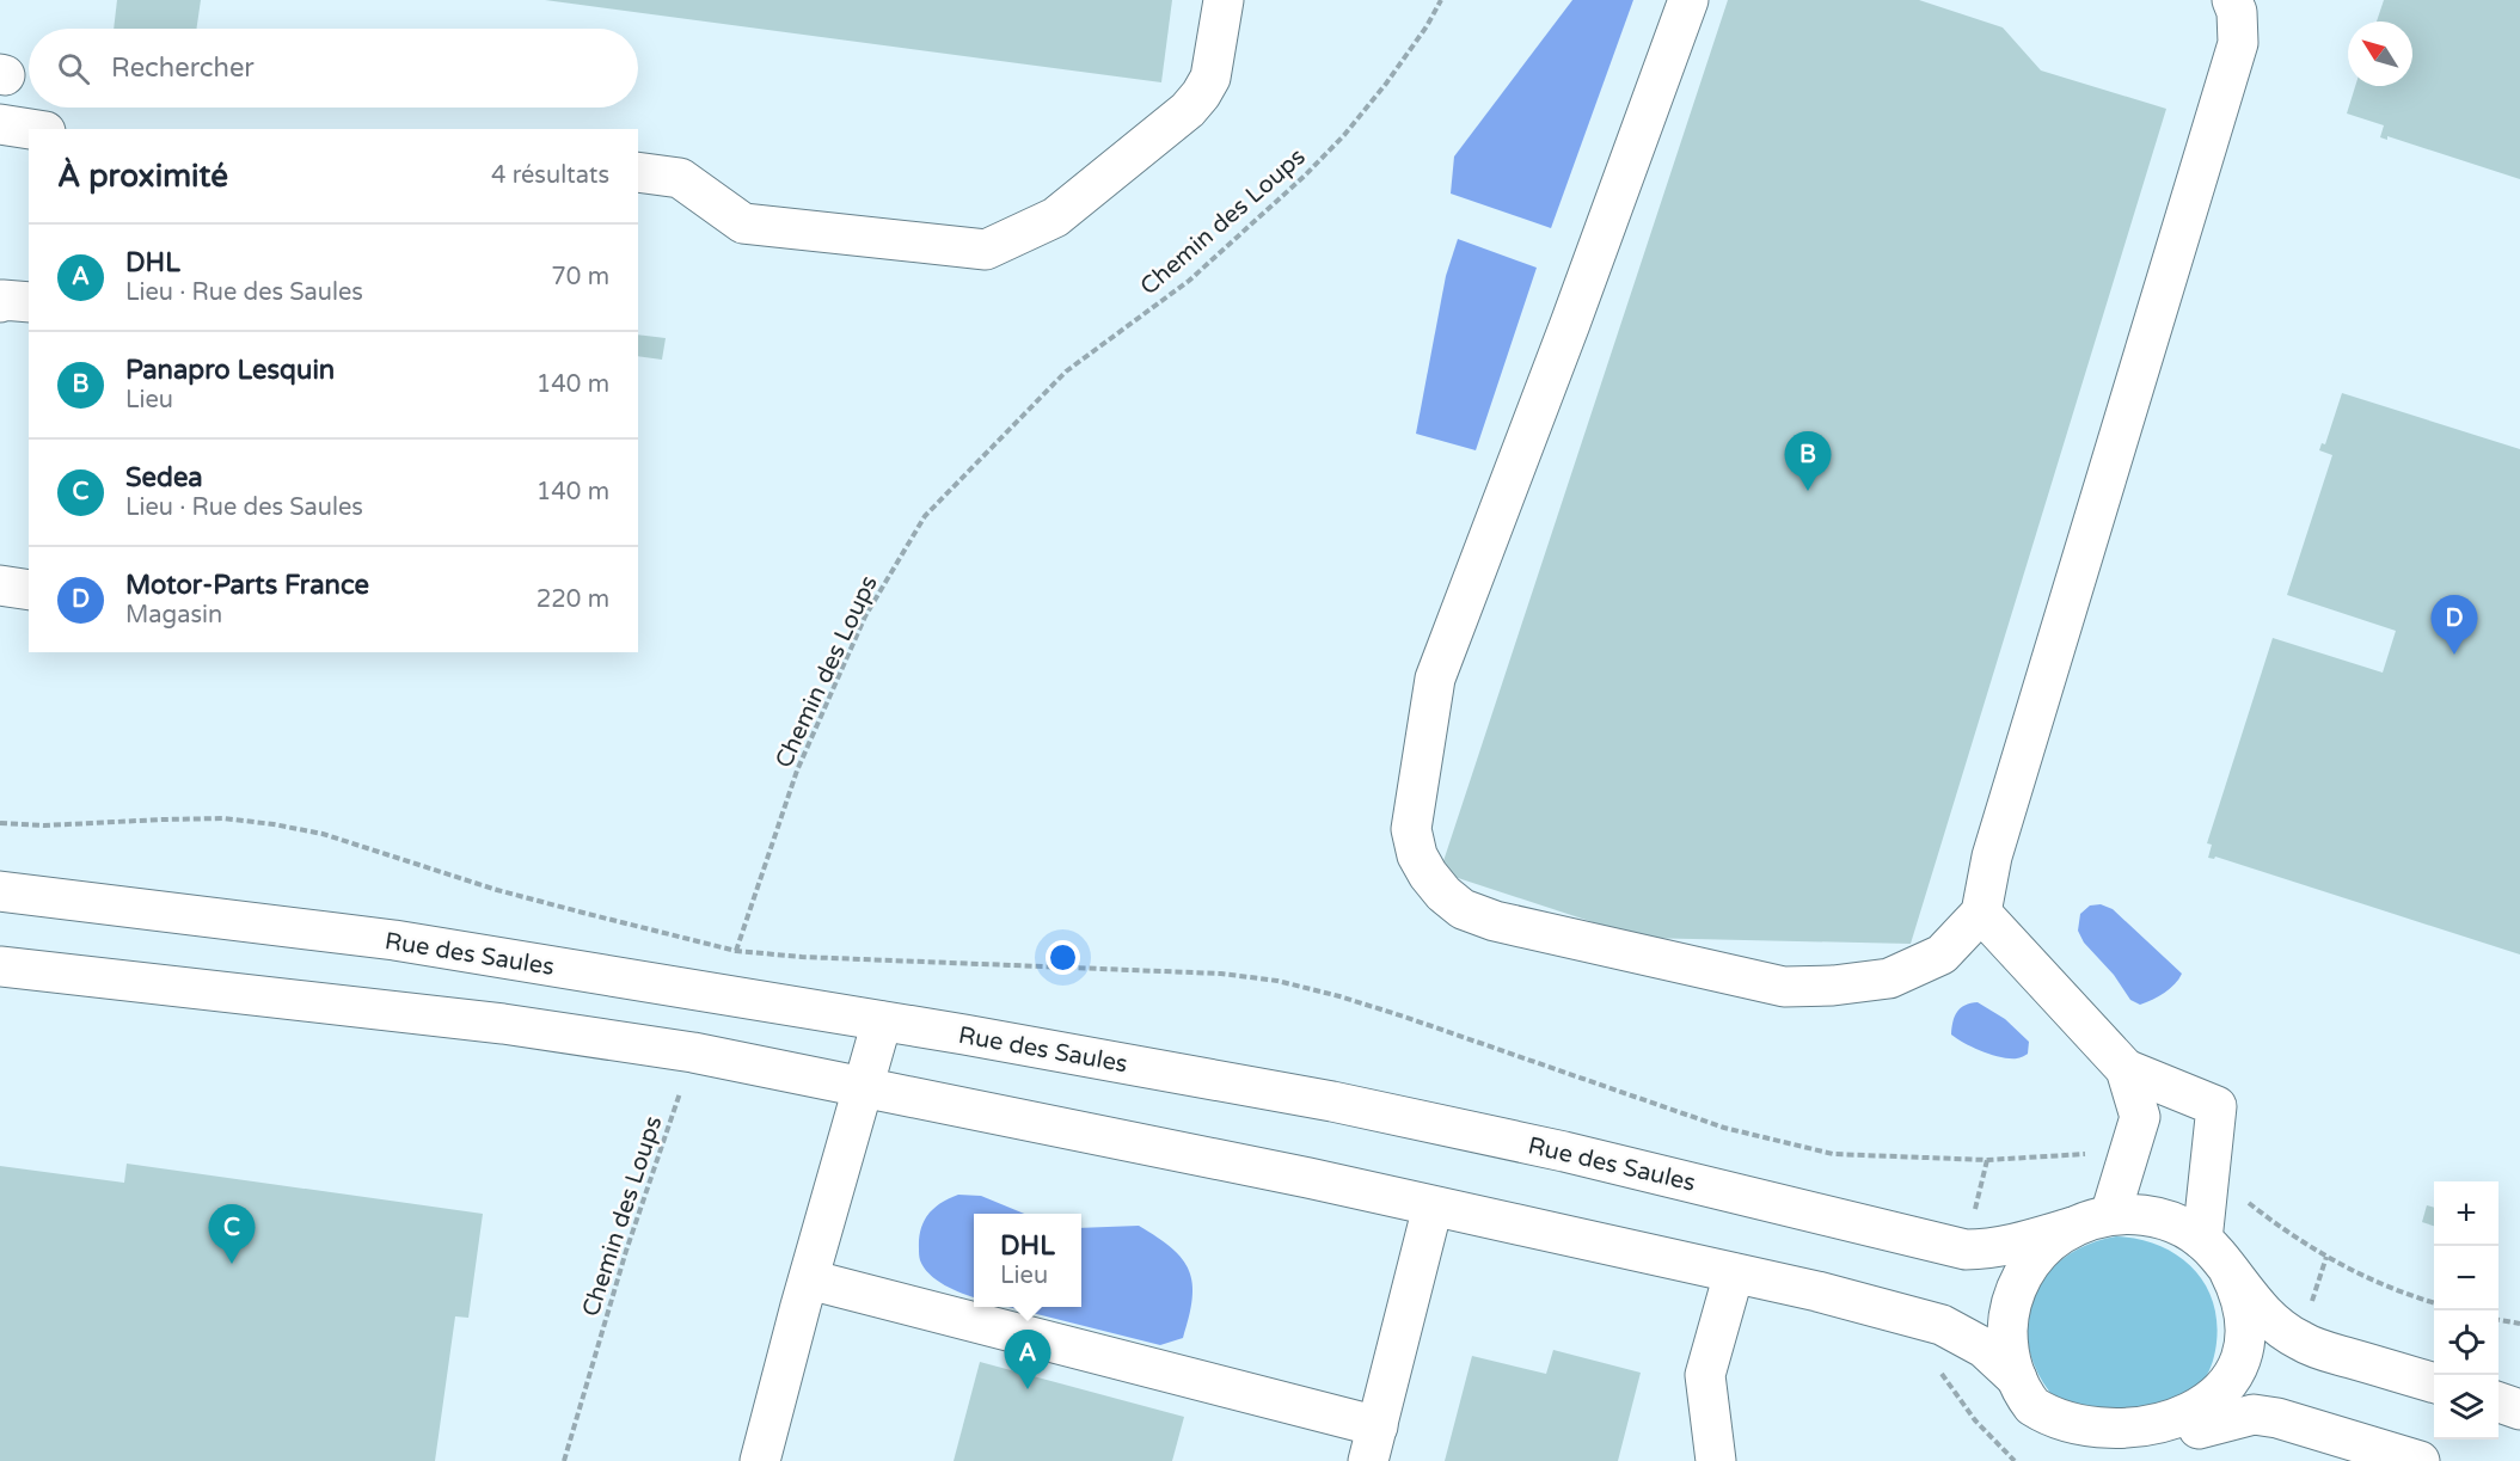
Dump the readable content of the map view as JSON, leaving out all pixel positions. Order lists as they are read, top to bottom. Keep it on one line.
{"streets":{"street":["Rue des Saules"],"path":["Chemin des Loups"]},"crossings":[["Chemin des Loups","Rue des Saules"]],"north":"top left","page":{"search":"Rechercher","heading":["À proximité","4 résultats"],"list":[{"mark":"A","name":"DHL","note":"Lieu · Rue des Saules","value":"70 m"},{"mark":"B","name":"Panapro Lesquin","note":"Lieu","value":"140 m"},{"mark":"C","name":"Sedea","note":"Lieu · Rue des Saules","value":"140 m"},{"mark":"D","name":"Motor-Parts France","note":"Magasin","value":"220 m"}],"pins":["B","D","C","A"],"map_buttons":["+","−"],"popup":["DHL","Lieu"]}}
